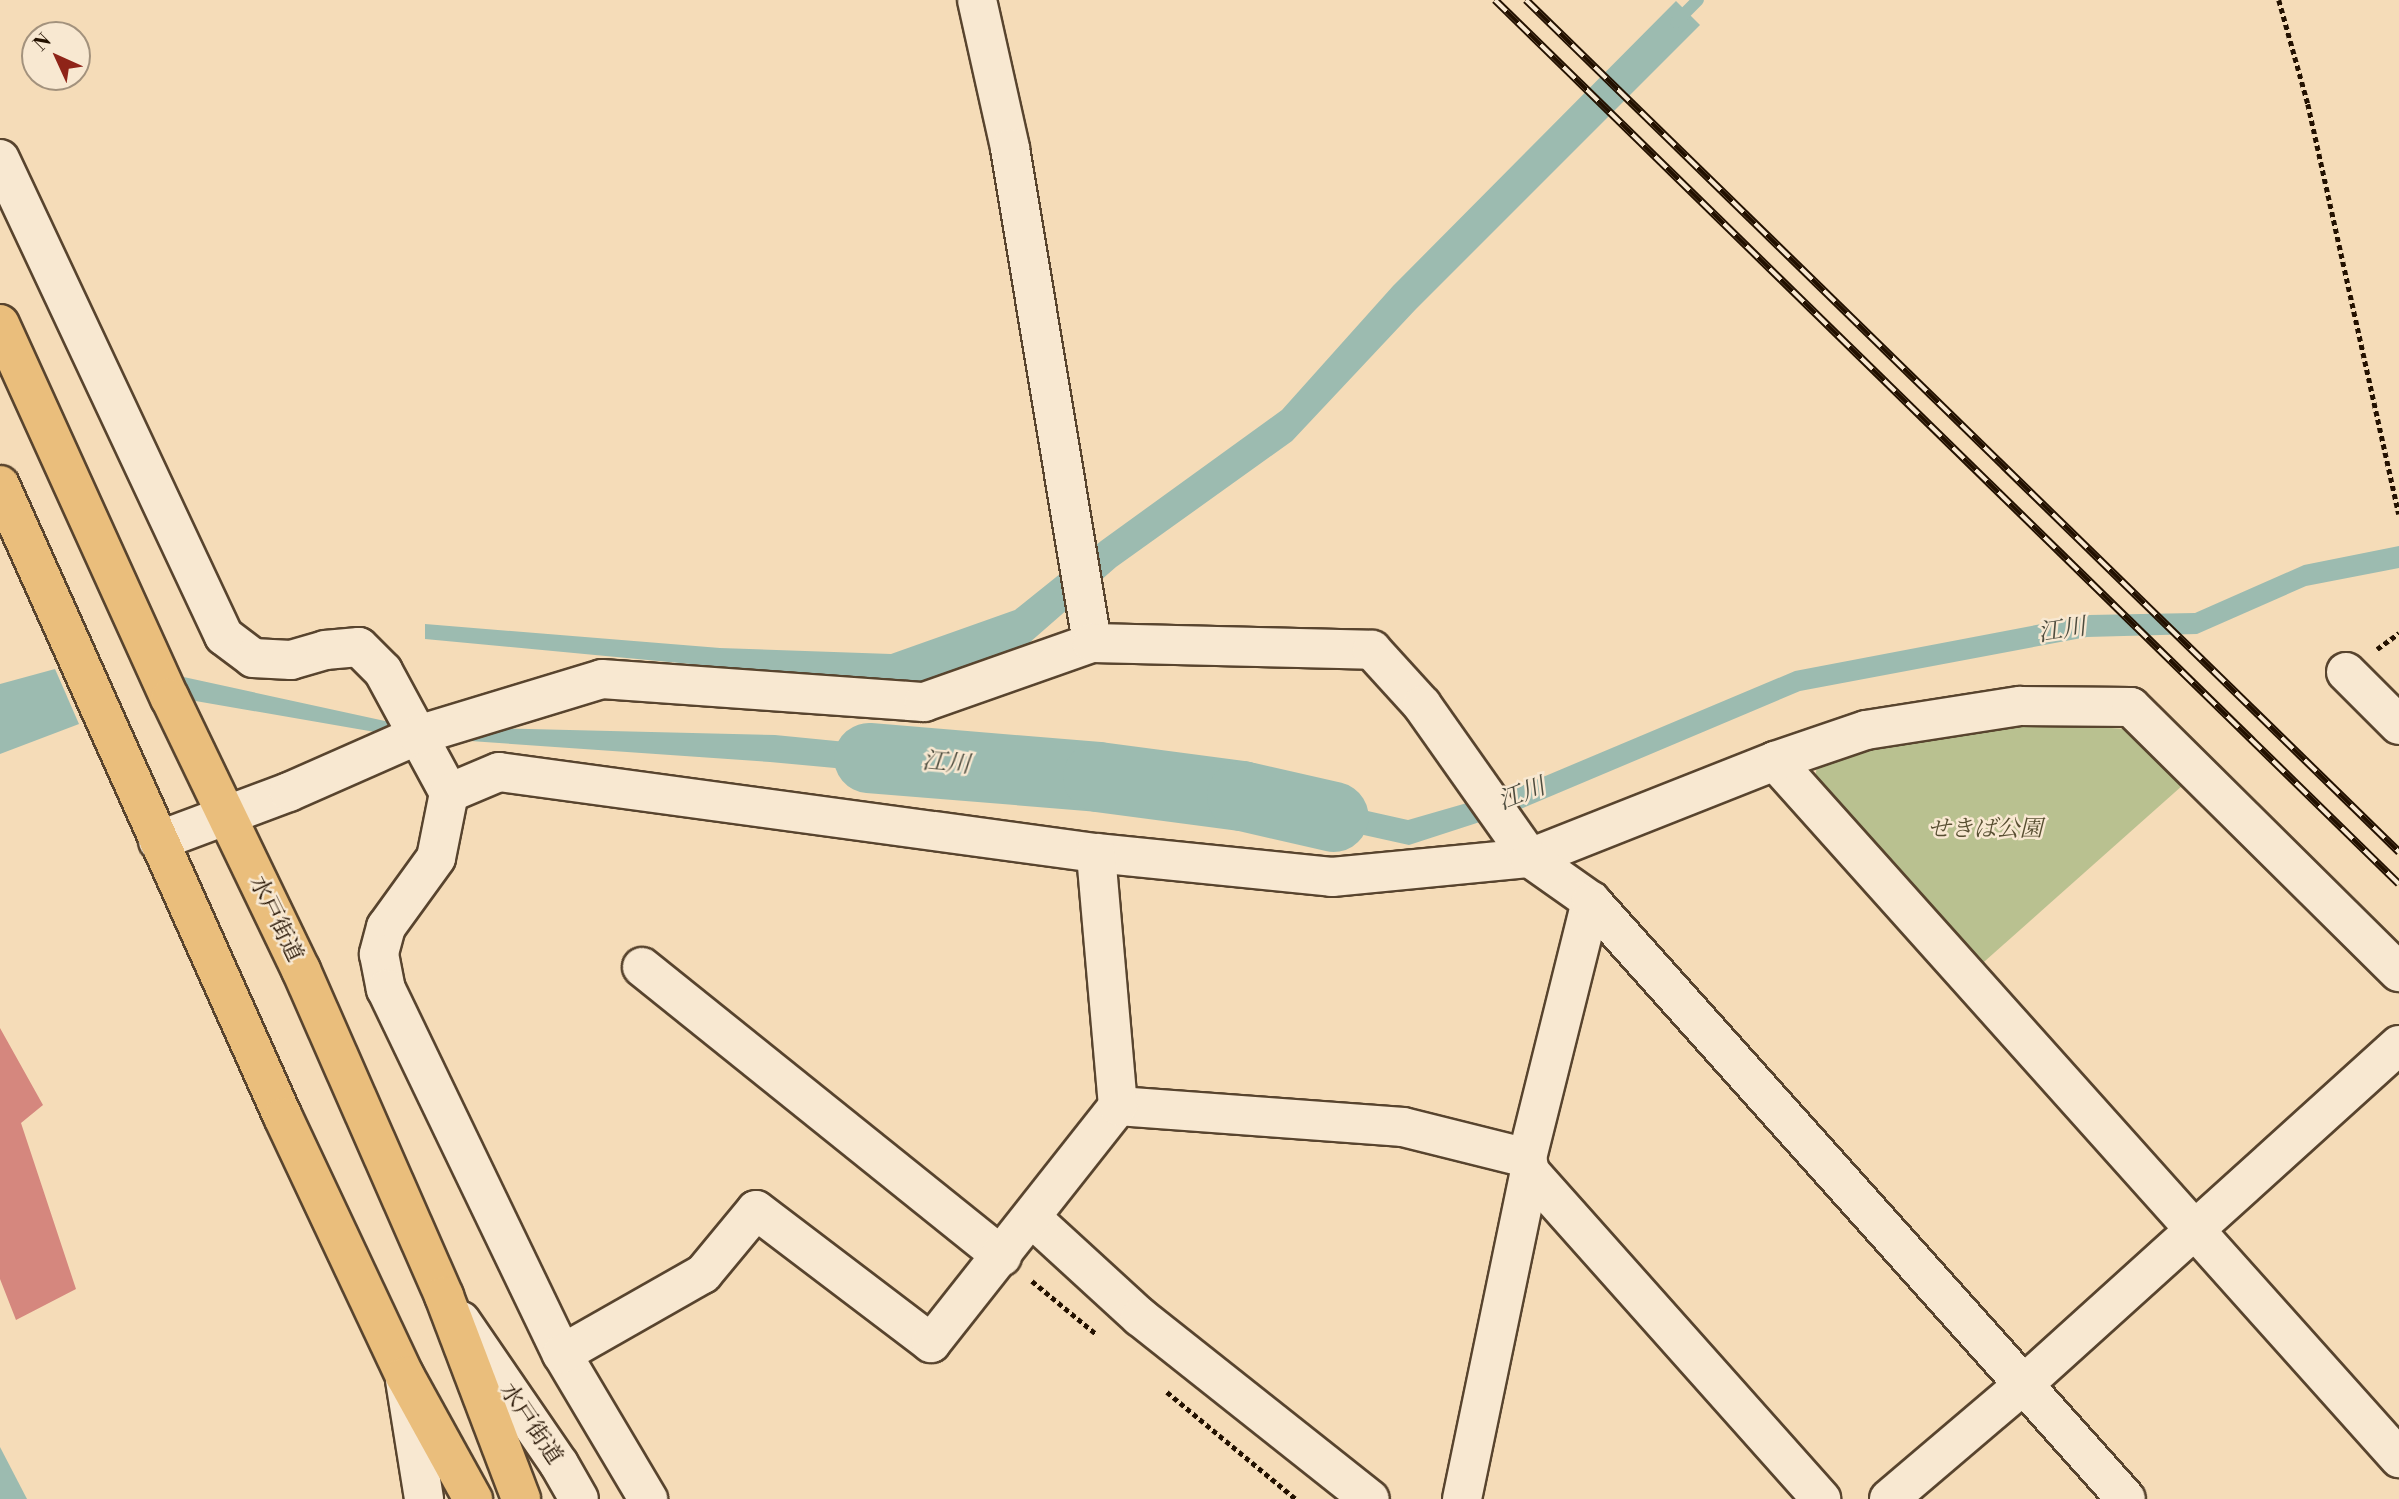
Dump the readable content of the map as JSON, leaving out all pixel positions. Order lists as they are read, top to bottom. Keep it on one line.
{"streets":{"highway":["水戸街道"]},"water":["江川"],"parks":["せきば公園"],"north":"top left"}
